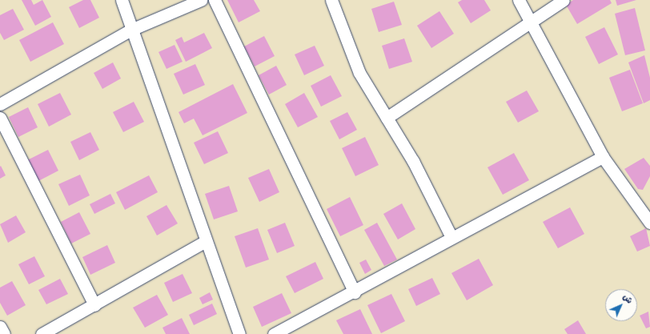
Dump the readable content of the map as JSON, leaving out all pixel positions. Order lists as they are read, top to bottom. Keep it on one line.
{"north":"top right"}
